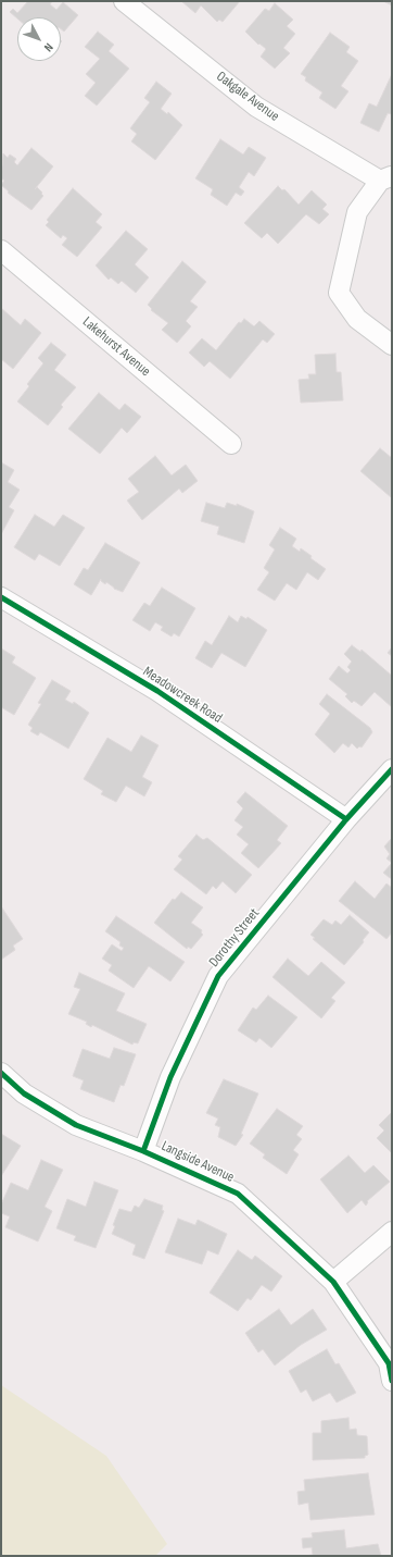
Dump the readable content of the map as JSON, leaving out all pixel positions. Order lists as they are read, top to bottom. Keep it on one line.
{"streets":{"street":["Oakgale Avenue","Lakehurst Avenue","Meadowcreek Road","Dorothy Street","Langside Avenue"]},"crossings":[["Meadowcreek Road","Dorothy Street"],["Dorothy Street","Langside Avenue"]],"north":"bottom right"}
